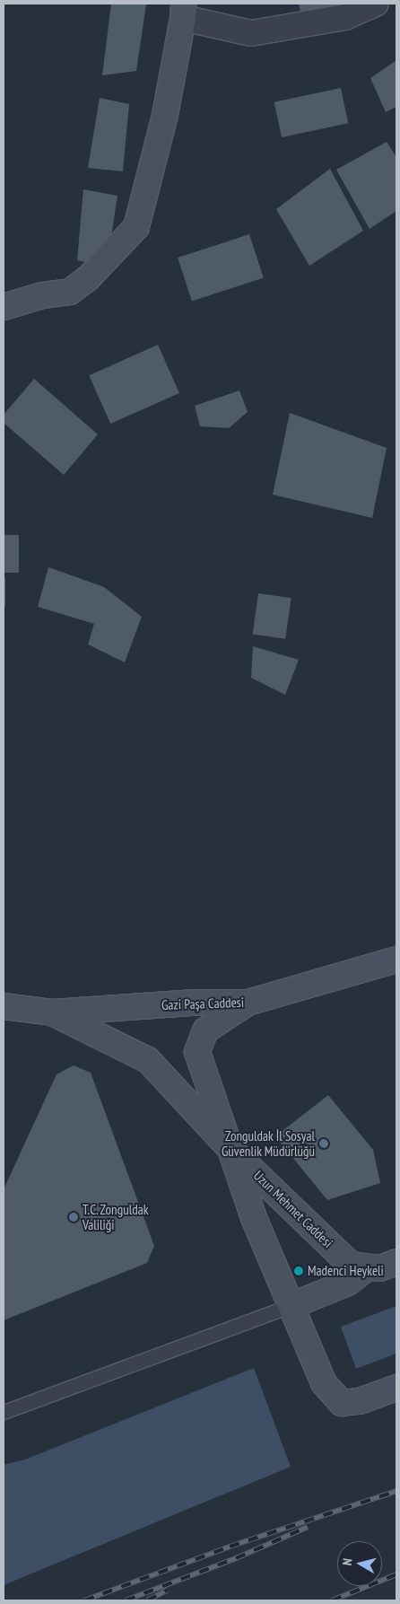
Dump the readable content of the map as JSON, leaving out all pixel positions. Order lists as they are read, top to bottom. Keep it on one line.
{"streets":{"street":["Gazi Paşa Caddesi","Uzun Mehmet Caddesi"]},"crossings":[["Gazi Paşa Caddesi","Uzun Mehmet Caddesi"]],"places":["Zonguldak İl Sosyal Güvenlik Müdürlüğü","T.C. Zonguldak Valiliği","Madenci Heykeli"],"north":"left"}
